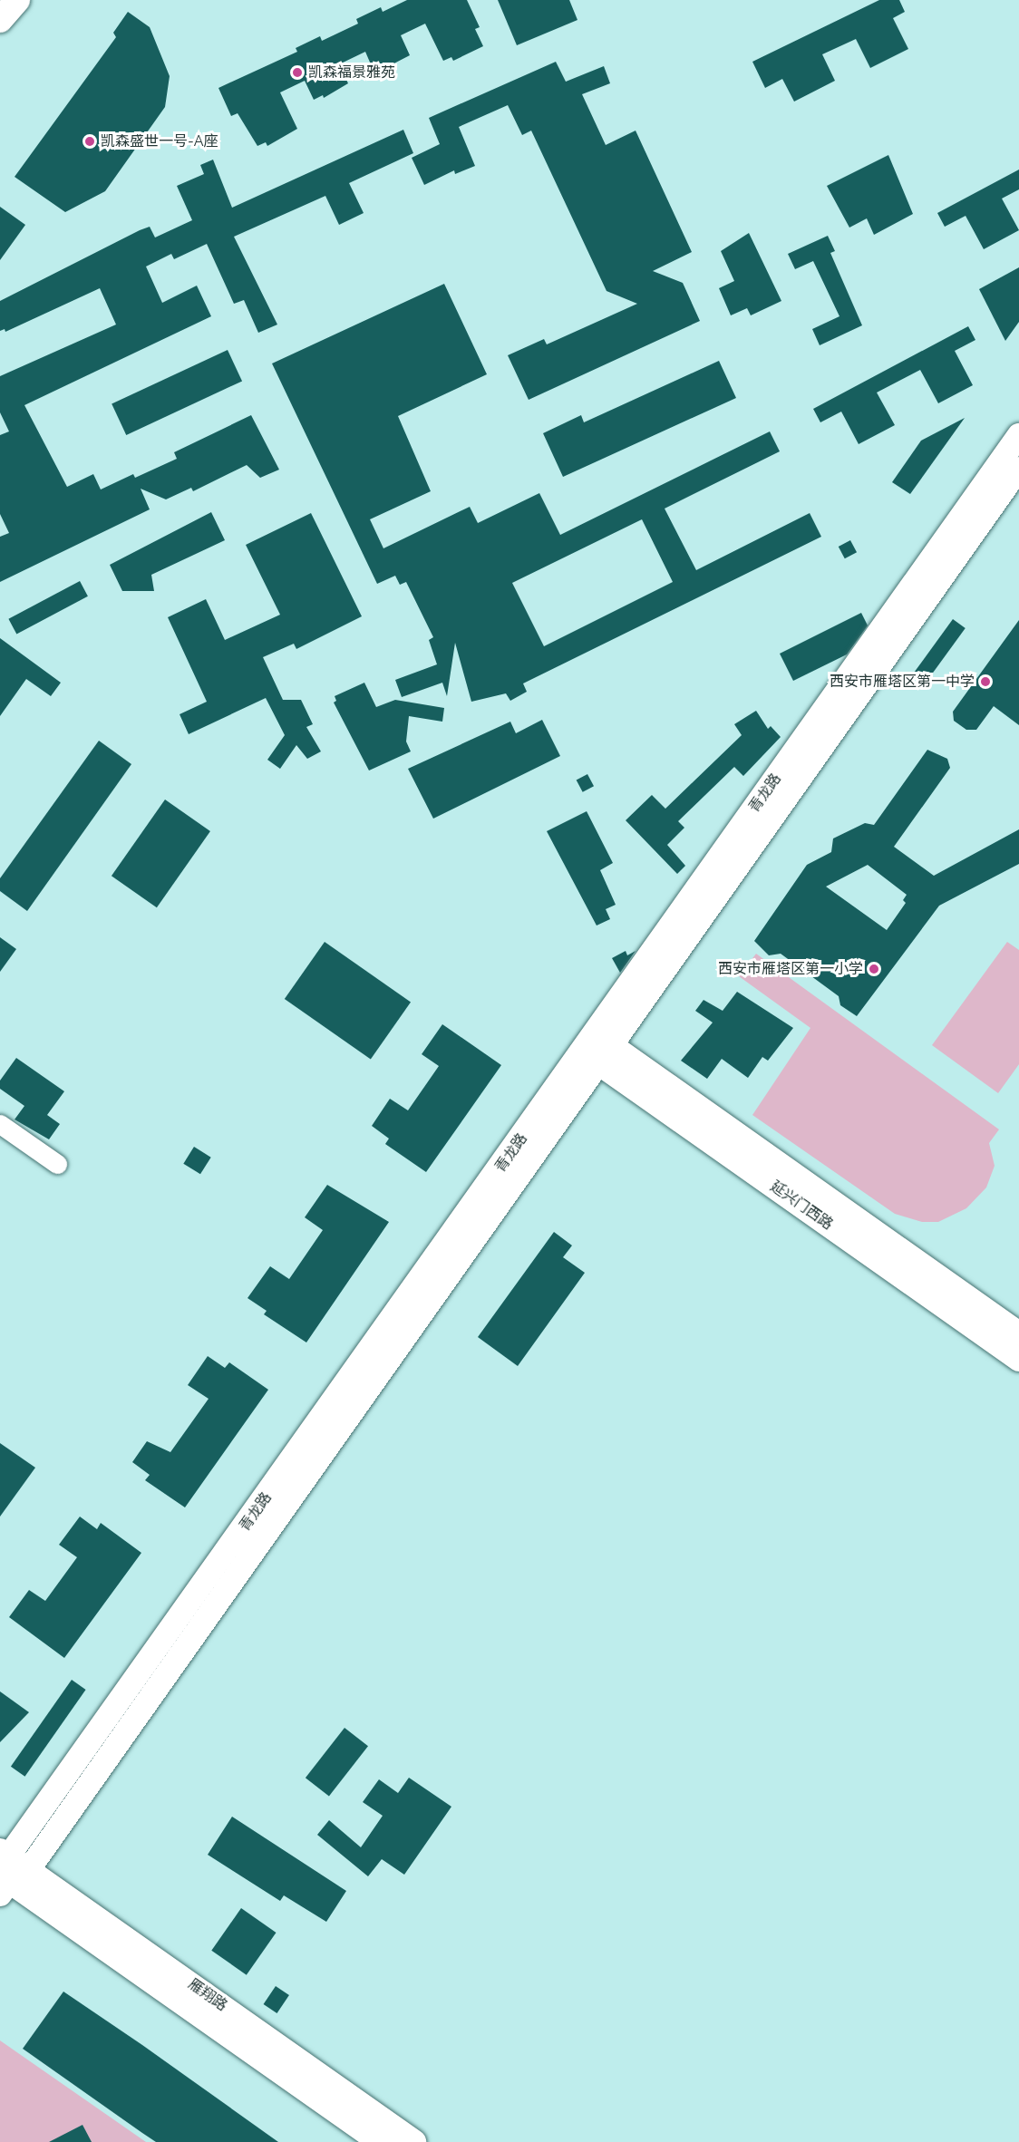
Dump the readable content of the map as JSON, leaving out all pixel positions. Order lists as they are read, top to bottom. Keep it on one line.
{"streets":{"main road":["雁翔路"],"street":["青龙路","延兴门西路"]},"crossings":[["青龙路","延兴门西路"],["青龙路","雁翔路"]],"places":["凯森福景雅苑","凯森盛世一号-A座","西安市雁塔区第一中学","西安市雁塔区第一小学"]}
